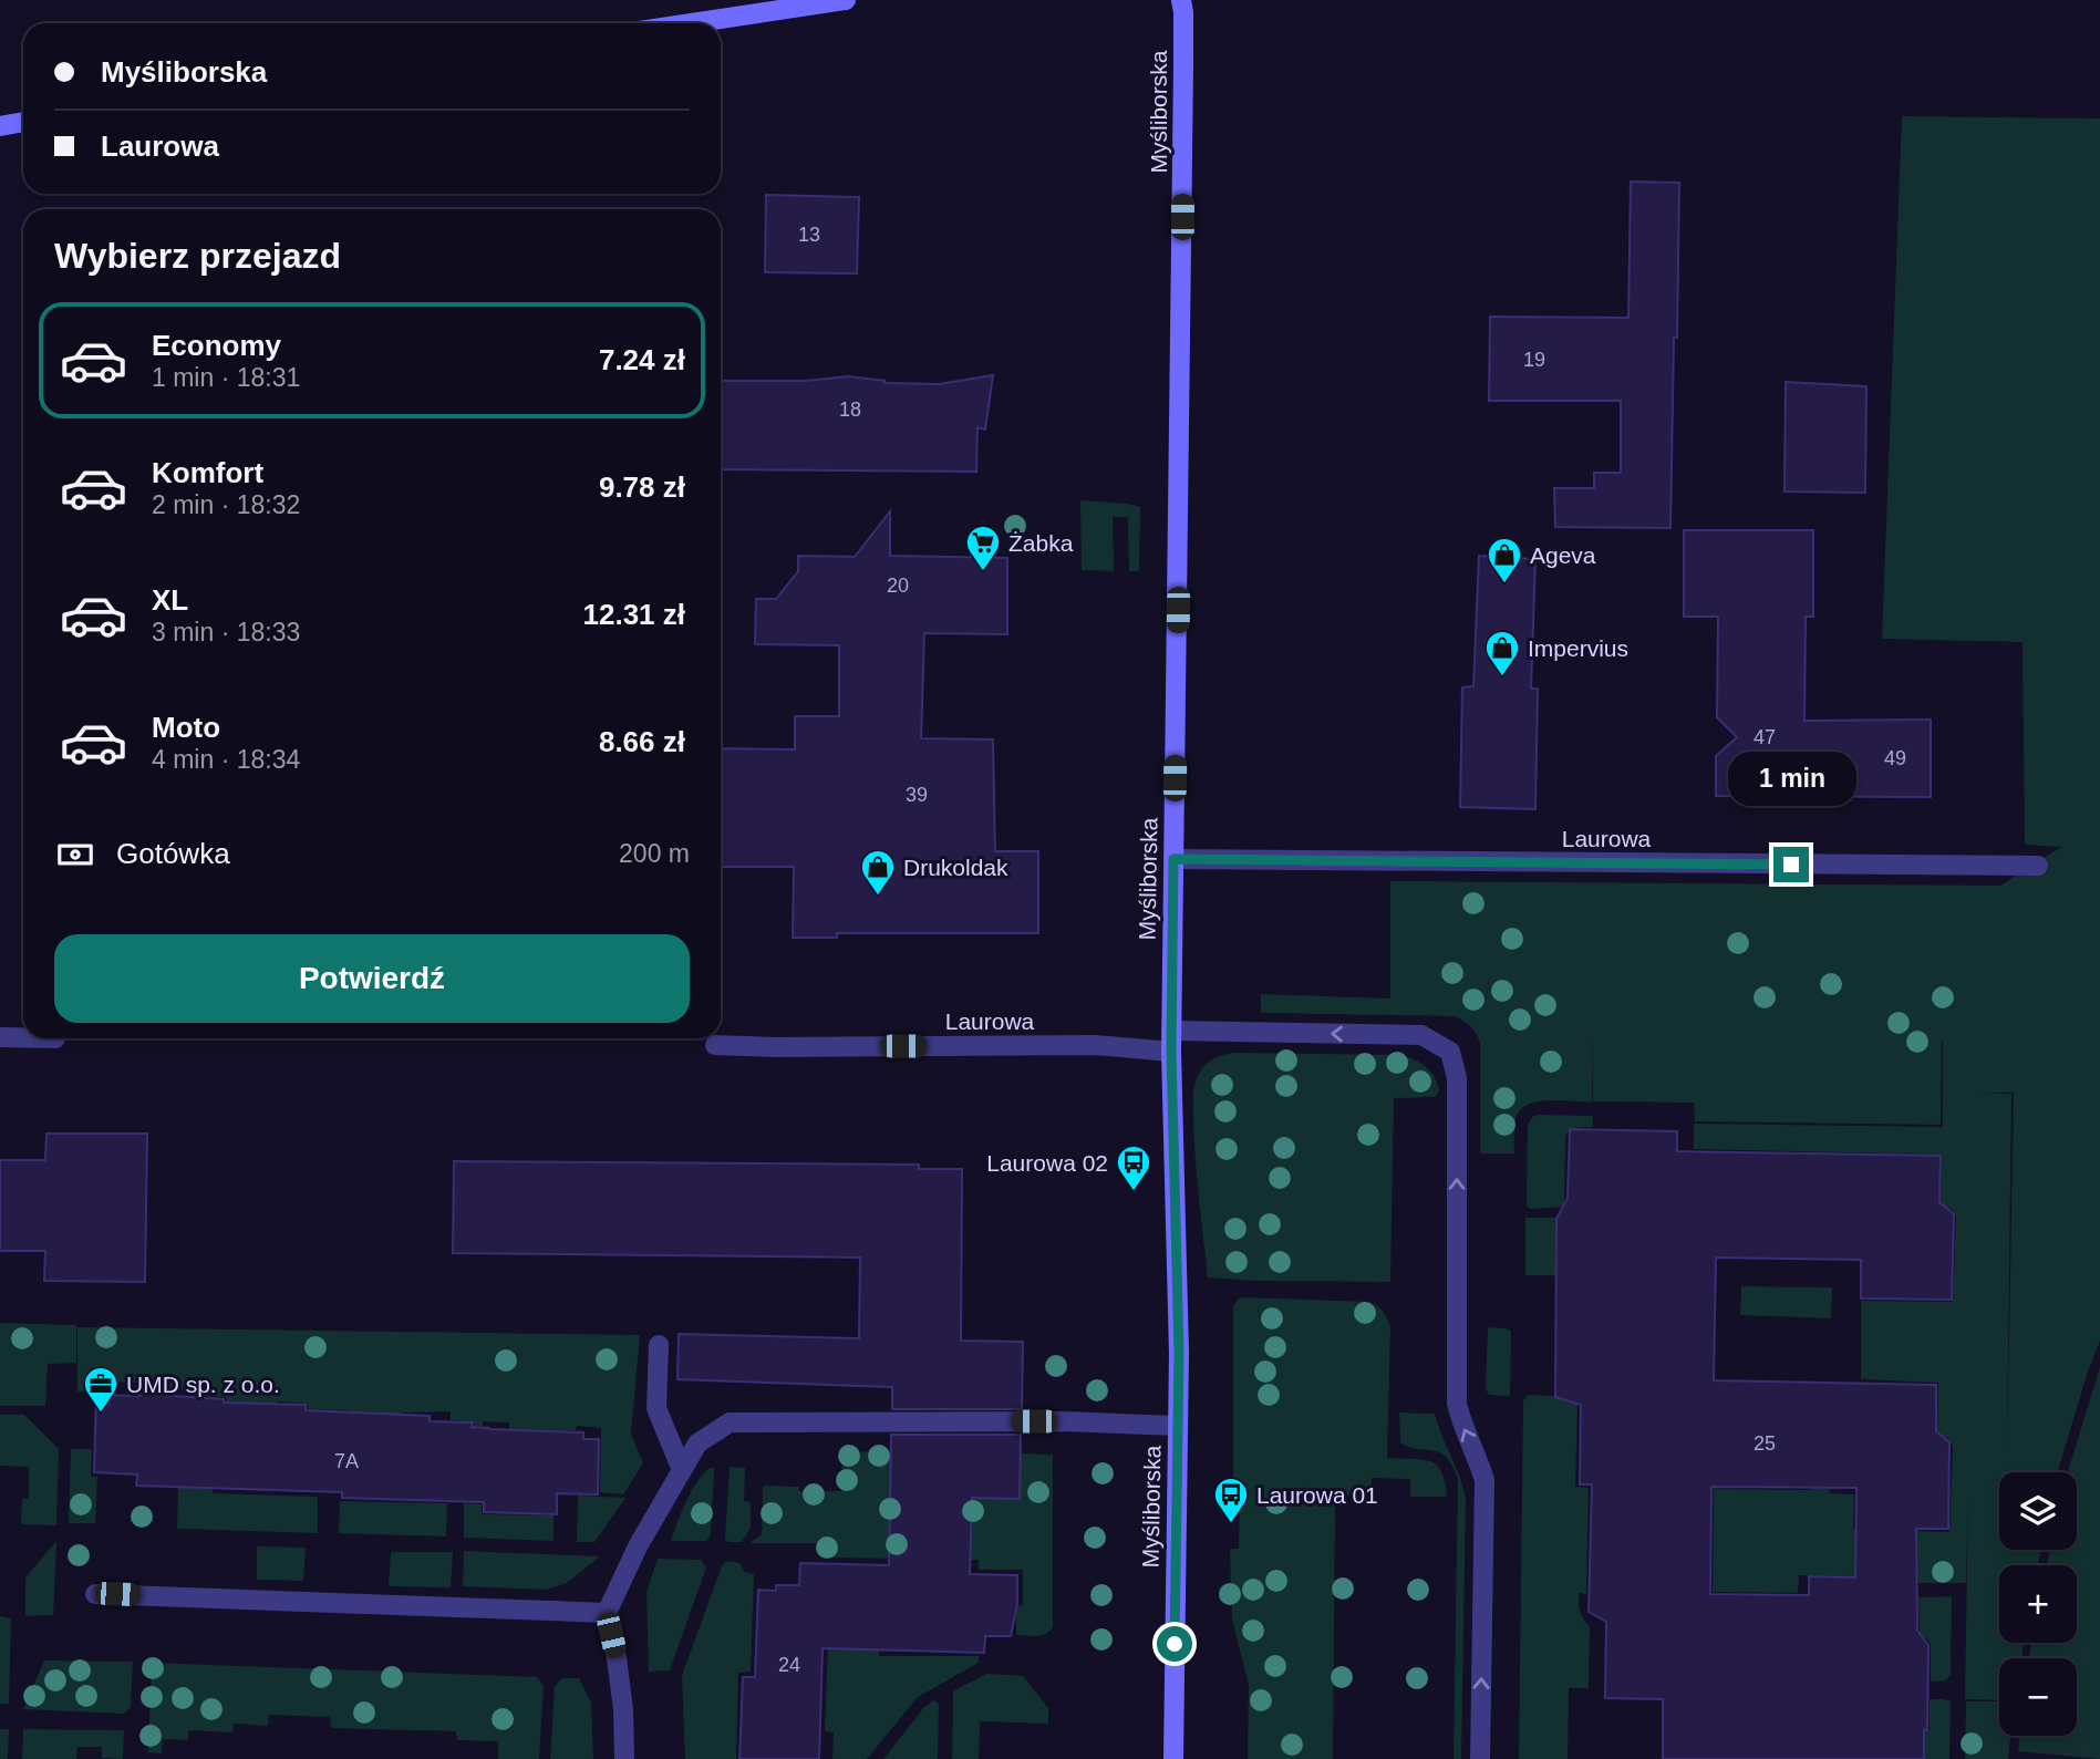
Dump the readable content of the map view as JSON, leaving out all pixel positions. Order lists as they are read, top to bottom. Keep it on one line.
{"streets":{"street":["Myśliborska","Laurowa"]},"crossings":[["Myśliborska","Laurowa"]],"places":{"supermarket":["Żabka"],"shop":["Ageva","Impervius","Drukoldak"],"bus stop":["Laurowa 02","Laurowa 01"],"office":["UMD sp. z o.o."]},"house_numbers":["13","19","18","20","47","49","39","25","7A","24"],"page":{"banner":["Myśliborska","Laurowa"],"heading":"Wybierz przejazd","list":[{"name":"Economy","note":"1 min · 18:31","value":"7.24 zł"},{"name":"Komfort","note":"2 min · 18:32","value":"9.78 zł"},{"name":"XL","note":"3 min · 18:33","value":"12.31 zł"},{"name":"Moto","note":"4 min · 18:34","value":"8.66 zł"}],"bubble":"1 min","pay":["Gotówka","200 m"],"buttons":"Potwierdź","map_buttons":["+","−"]}}
